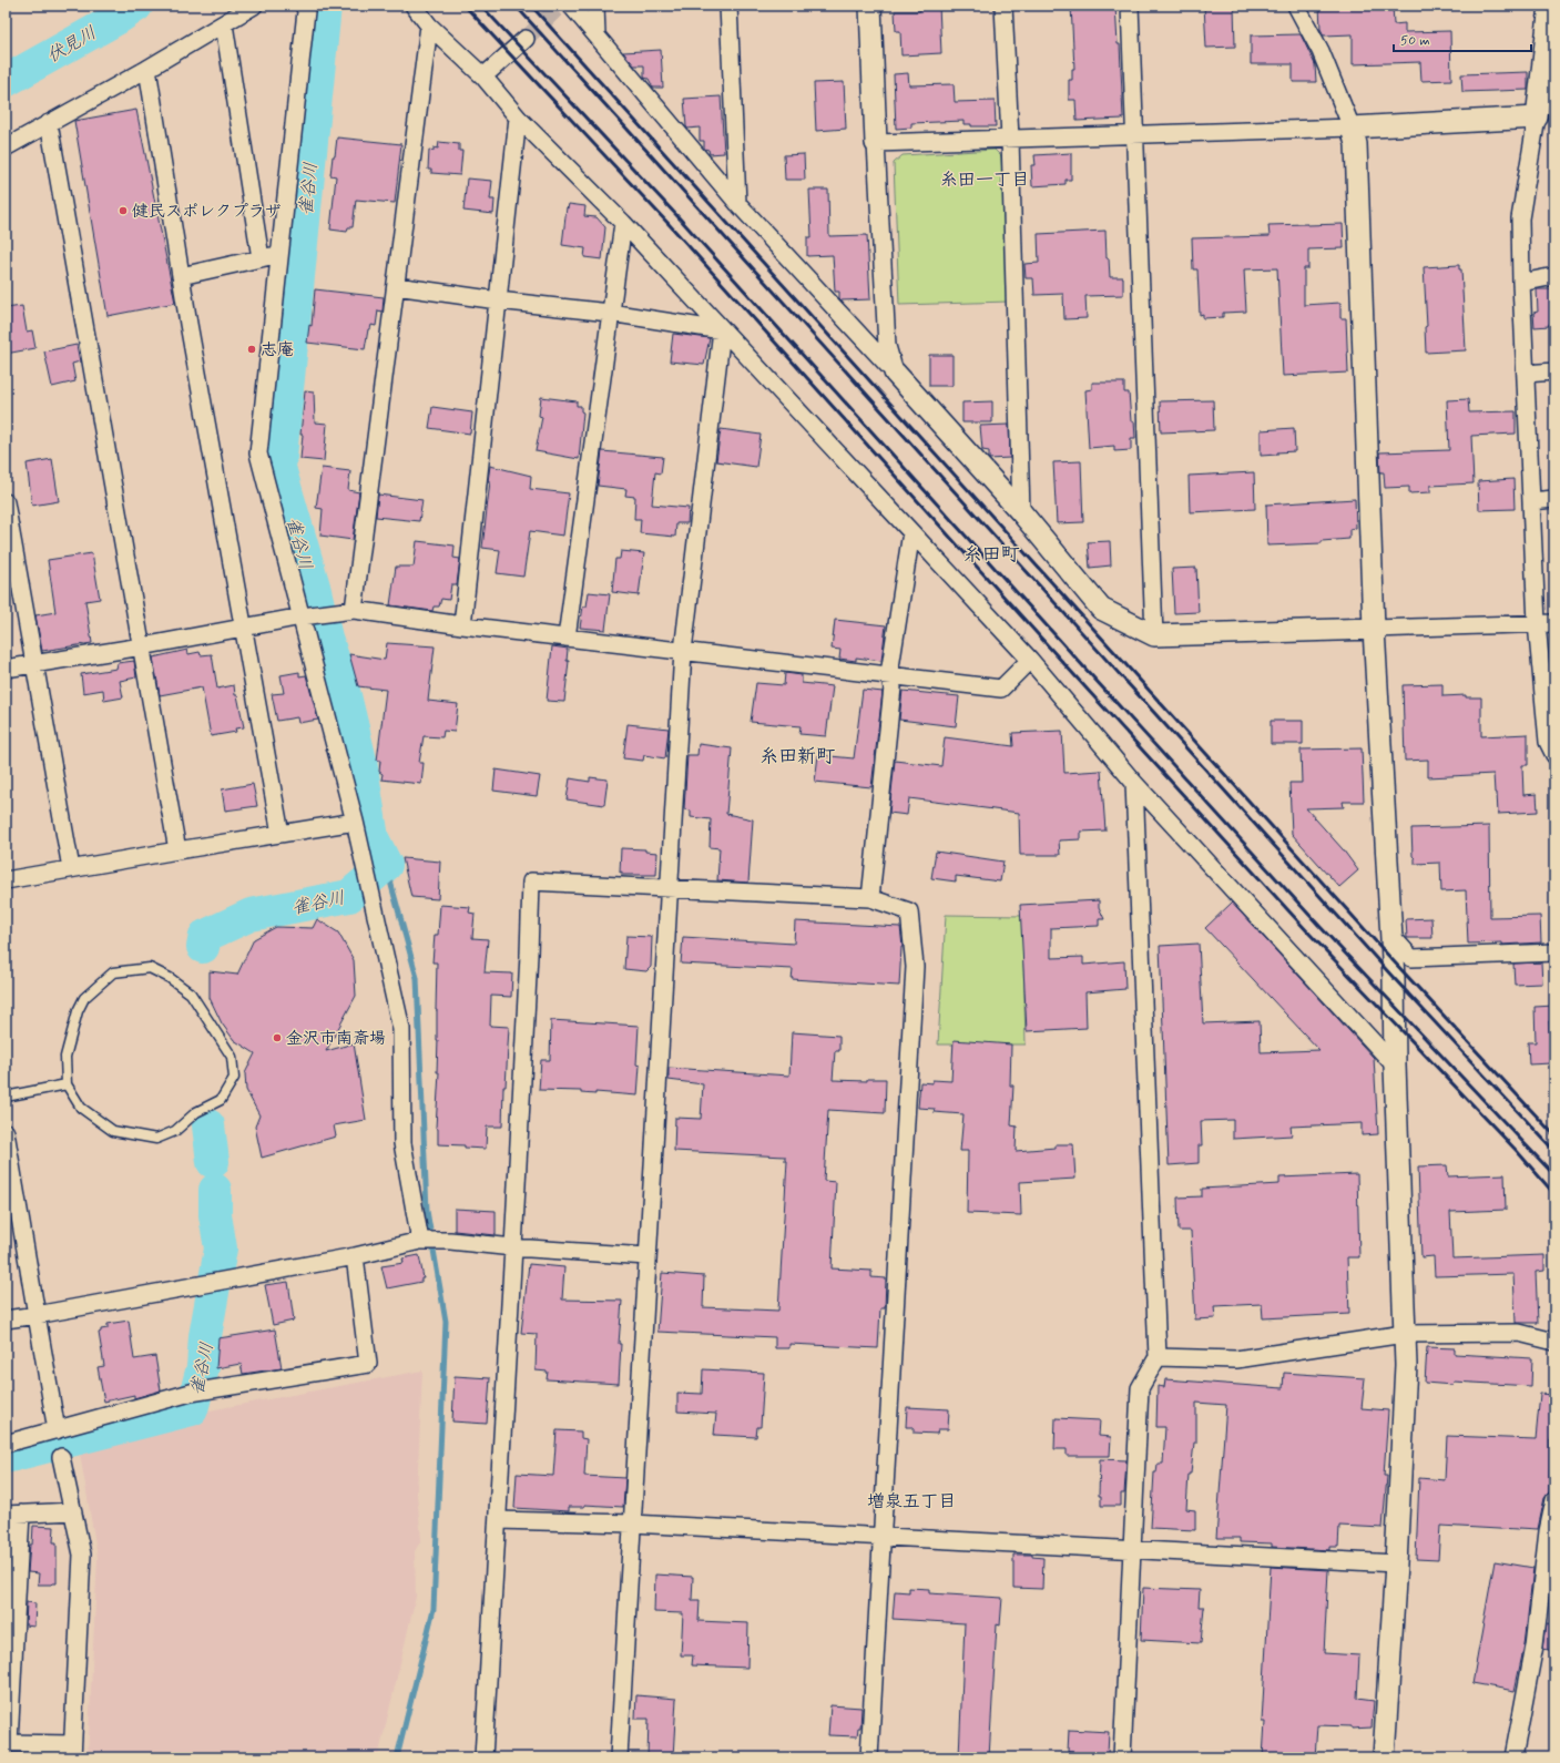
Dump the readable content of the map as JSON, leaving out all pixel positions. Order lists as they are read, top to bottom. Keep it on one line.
{"districts":["糸田一丁目","糸田町","糸田新町","増泉五丁目"],"water":["伏見川","雀谷川"],"places":["健民スポレクプラザ","志庵","金沢市南斎場"],"scale_bar":"50 m"}
